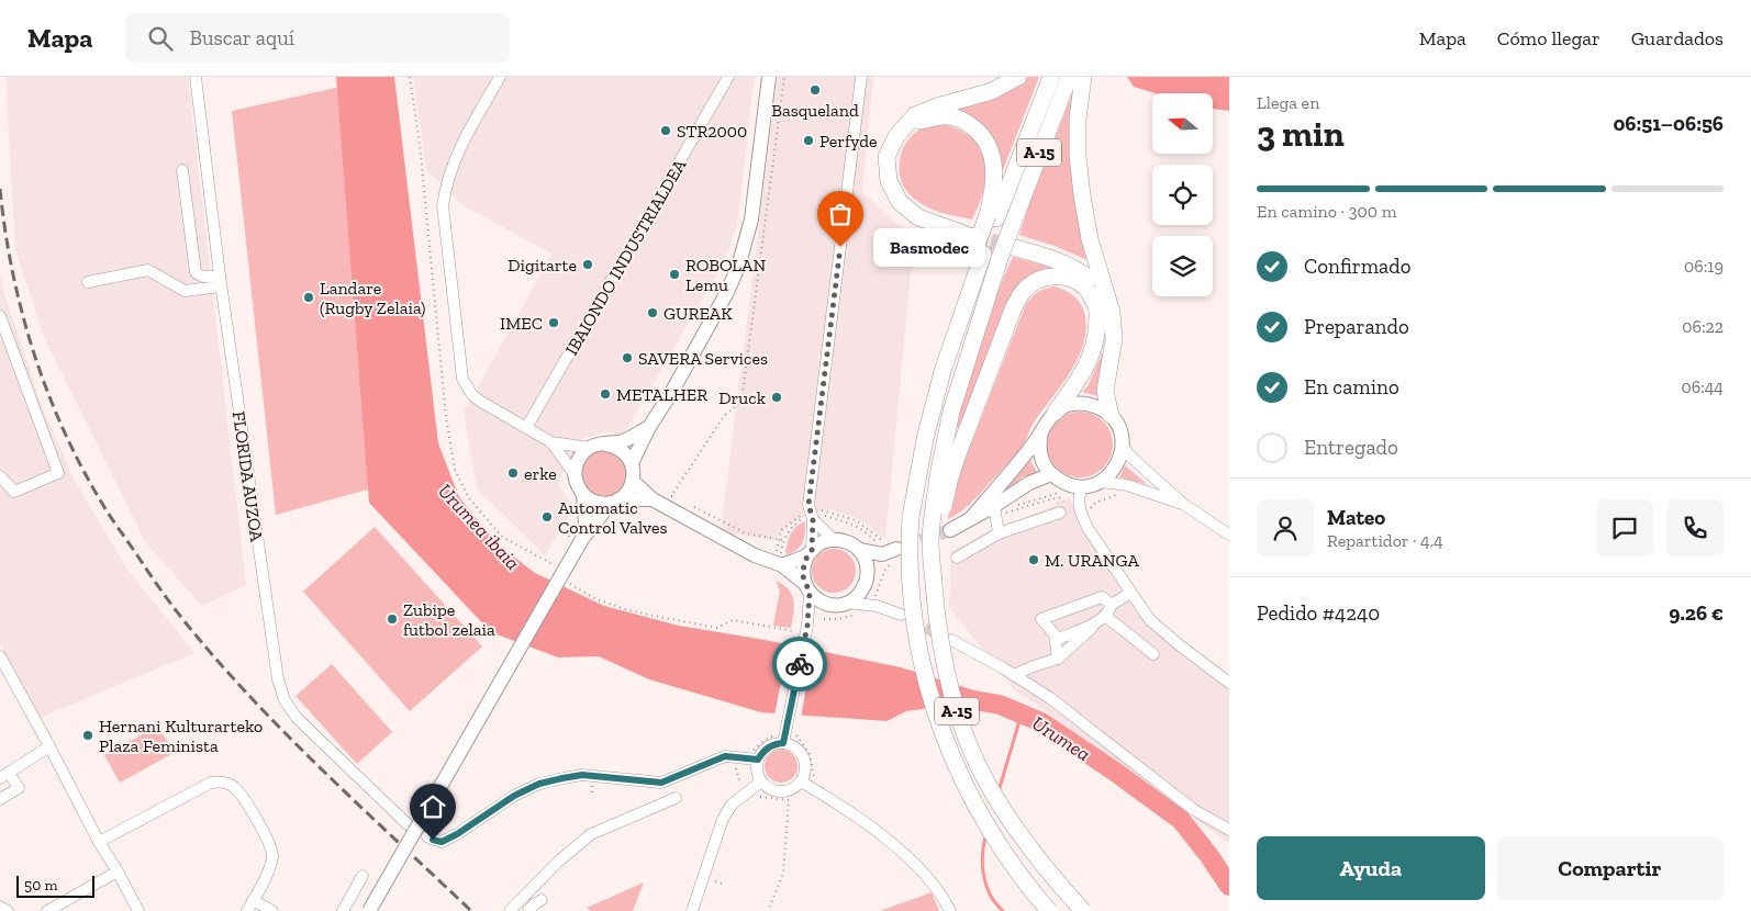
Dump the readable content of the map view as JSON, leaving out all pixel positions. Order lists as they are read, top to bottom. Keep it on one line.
{"streets":{"highway":["A-15"],"street":["IBAIONDO INDUSTRIALDEA","FLORIDA AUZOA"]},"water":["Urumea ibaia","Urumea"],"places":["Basqueland","STR2000","Perfyde","Basmodec","Digitarte","ROBOLAN Lemu","Landare (Rugby Zelaia)","GUREAK","IMEC","SAVERA Services","METALHER","Druck","erke","Automatic Control Valves","M. URANGA","Zubipe futbol zelaia","Hernani Kulturarteko Plaza Feminista"],"scale_bar":"50 m","north":"left","page":{"header":"Mapa","search":"Buscar aquí","nav":["Mapa","Cómo llegar","Guardados"],"heading":["3 min","Llega en","06:51–06:56"],"panel":["Mateo","Repartidor · 4.4","Pedido #4240","9.26 €"],"bar":"En camino · 300 m","bubble":"Basmodec","list":[["Confirmado","06:19"],["Preparando","06:22"],["En camino","06:44"],"Entregado"],"buttons":["Ayuda","Compartir"],"scale":"50 m"}}
